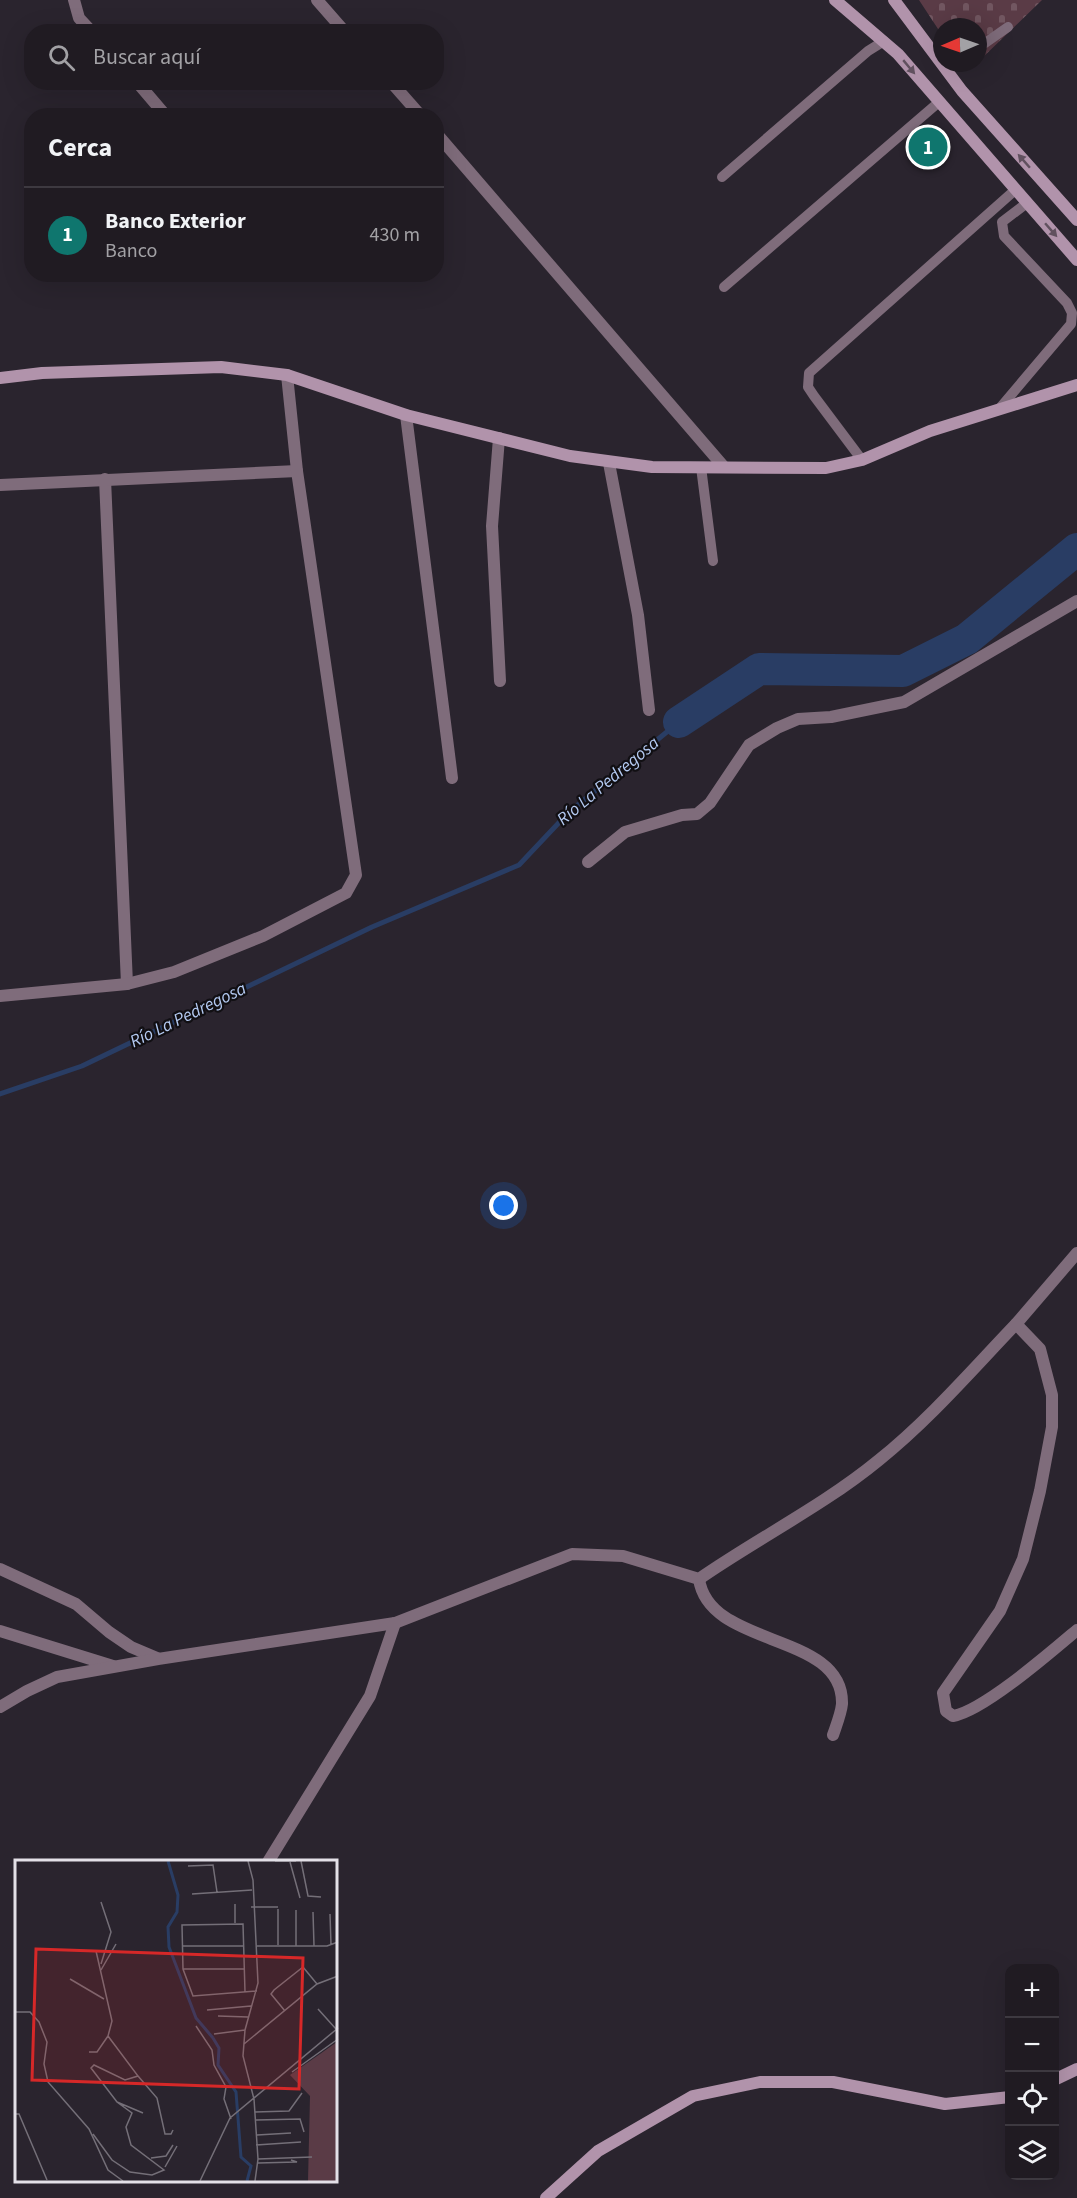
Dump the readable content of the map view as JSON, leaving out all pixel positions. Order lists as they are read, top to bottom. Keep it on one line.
{"water":["Río La Pedregosa"],"north":"left","page":{"search":"Buscar aquí","heading":"Cerca","pins":"1","list":[{"mark":"1","name":"Banco Exterior","note":"Banco","value":"430 m"}],"map_buttons":["+","−"]}}
